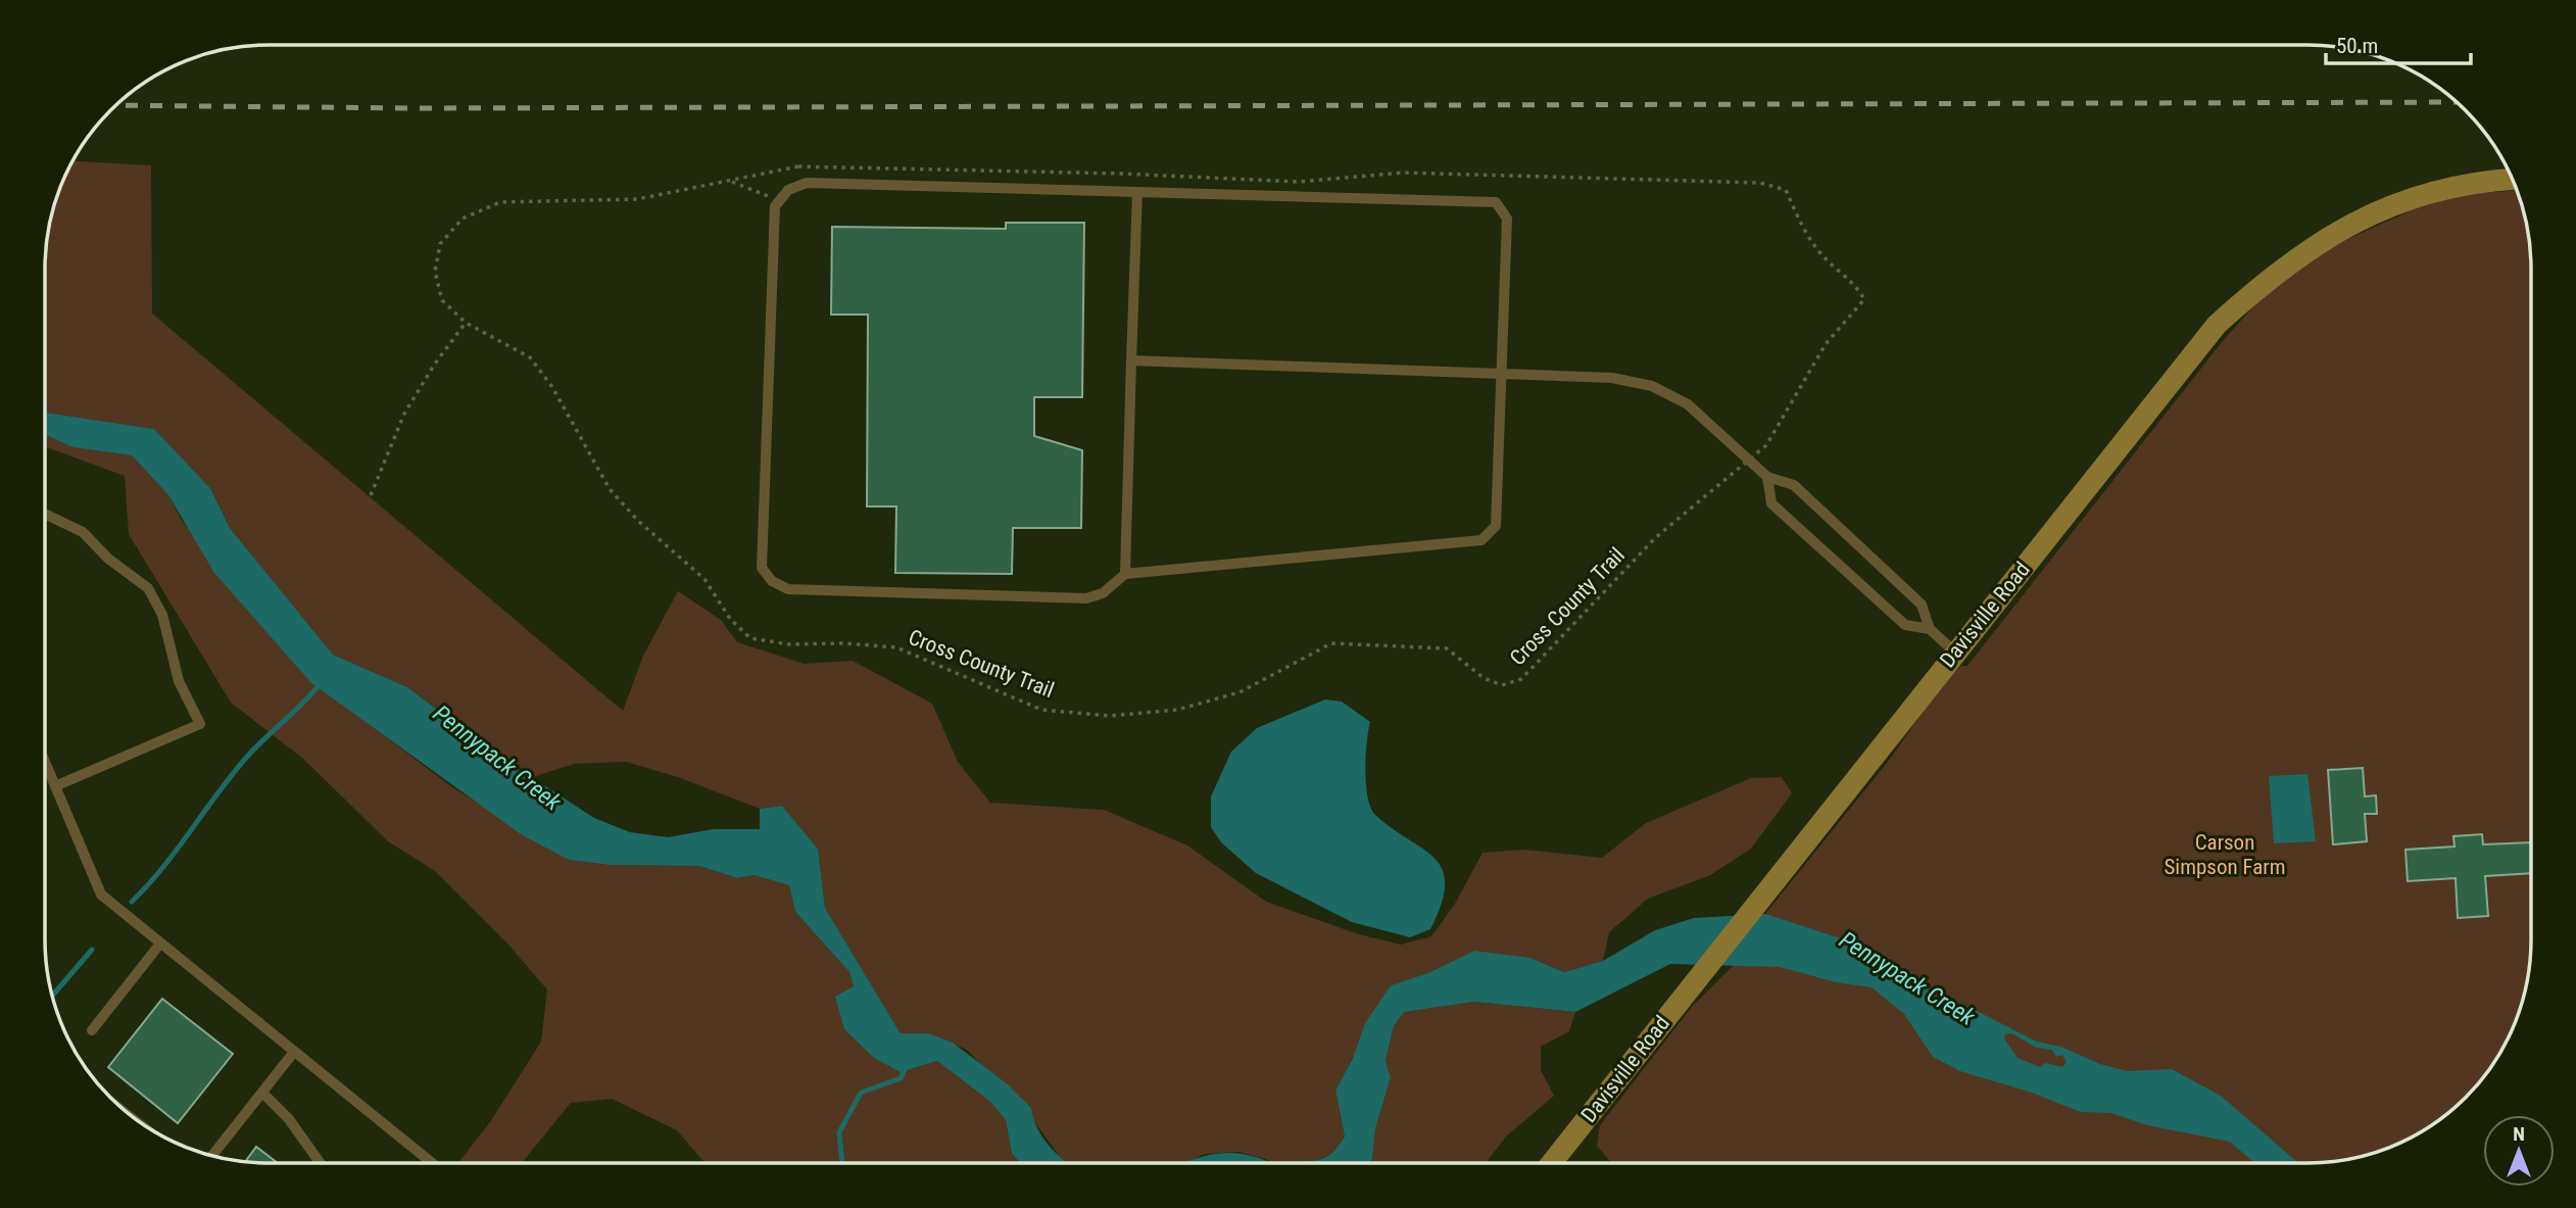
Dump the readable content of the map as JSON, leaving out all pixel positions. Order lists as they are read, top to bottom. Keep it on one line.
{"streets":{"street":["Davisville Road"],"path":["Cross County Trail"]},"water":["Pennypack Creek"],"parks":["Carson Simpson Farm"],"scale_bar":"50 m","north":"top"}
